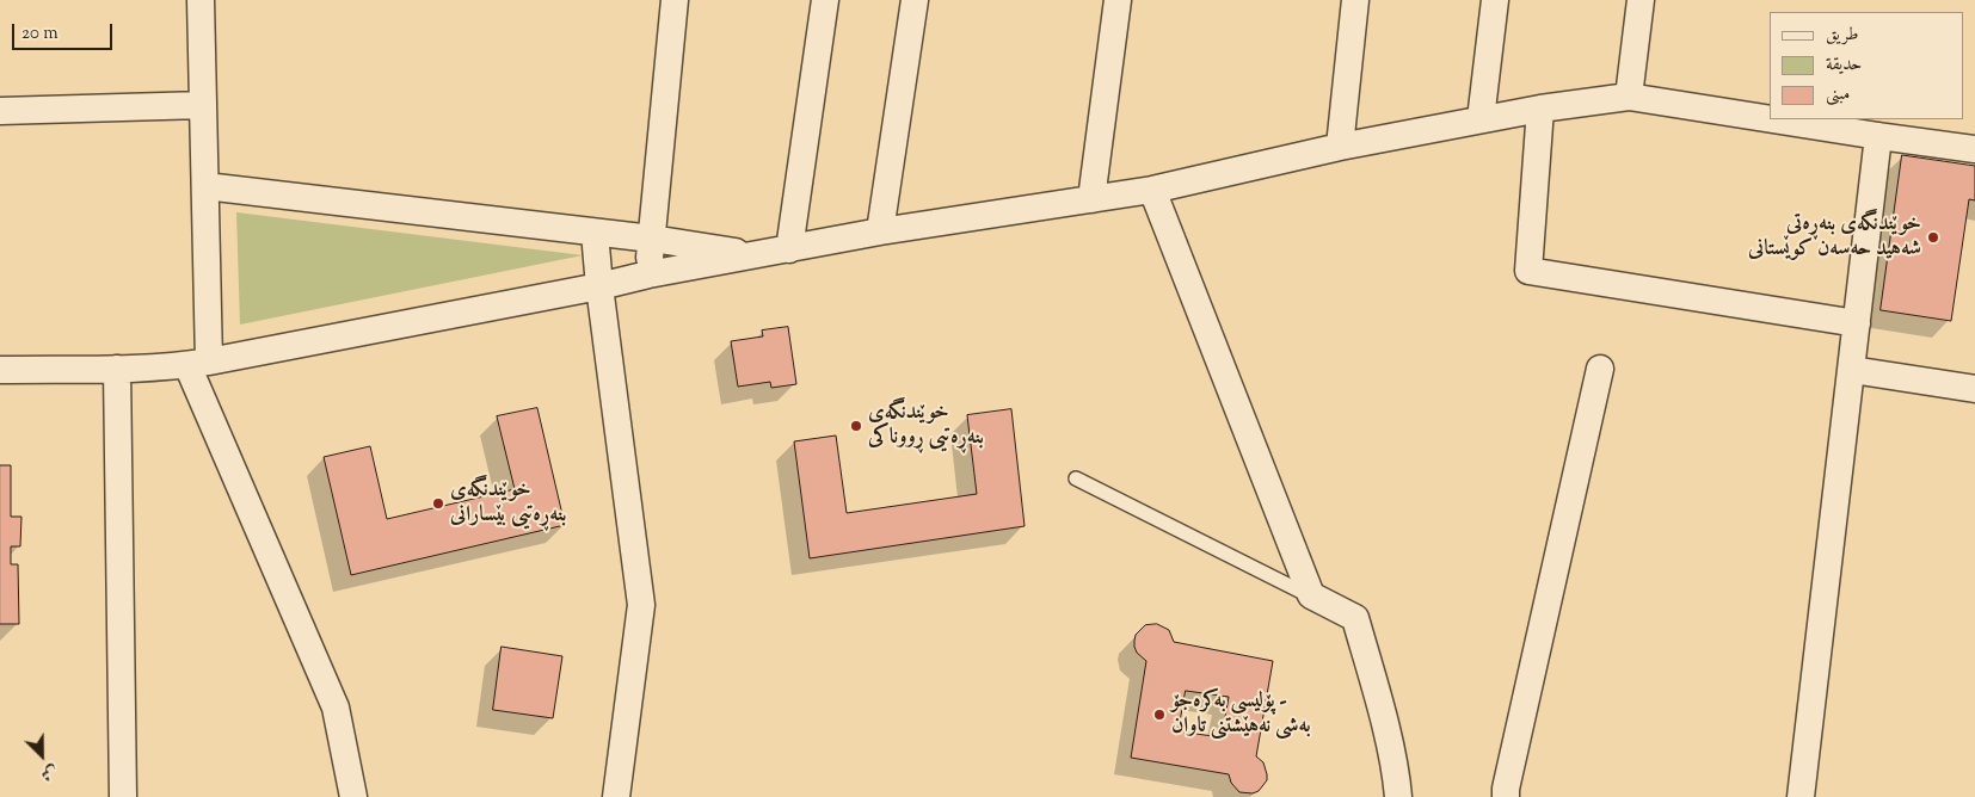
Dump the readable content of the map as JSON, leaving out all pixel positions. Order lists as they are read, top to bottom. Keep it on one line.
{"places":["خوێندنگەی بنەڕەتی شەهید حەسەن کوێستانی","خوێندنگەی بنەڕەتیی ڕووناکی","خوێندنگەی بنەڕەتیی بێسارانی","پۆلیسی بەکرەجۆ - بەشی نەهێشتنی تاوان"],"legend":["طريق","حديقة","مبنى"],"scale_bar":"20 m","north":"bottom right"}
